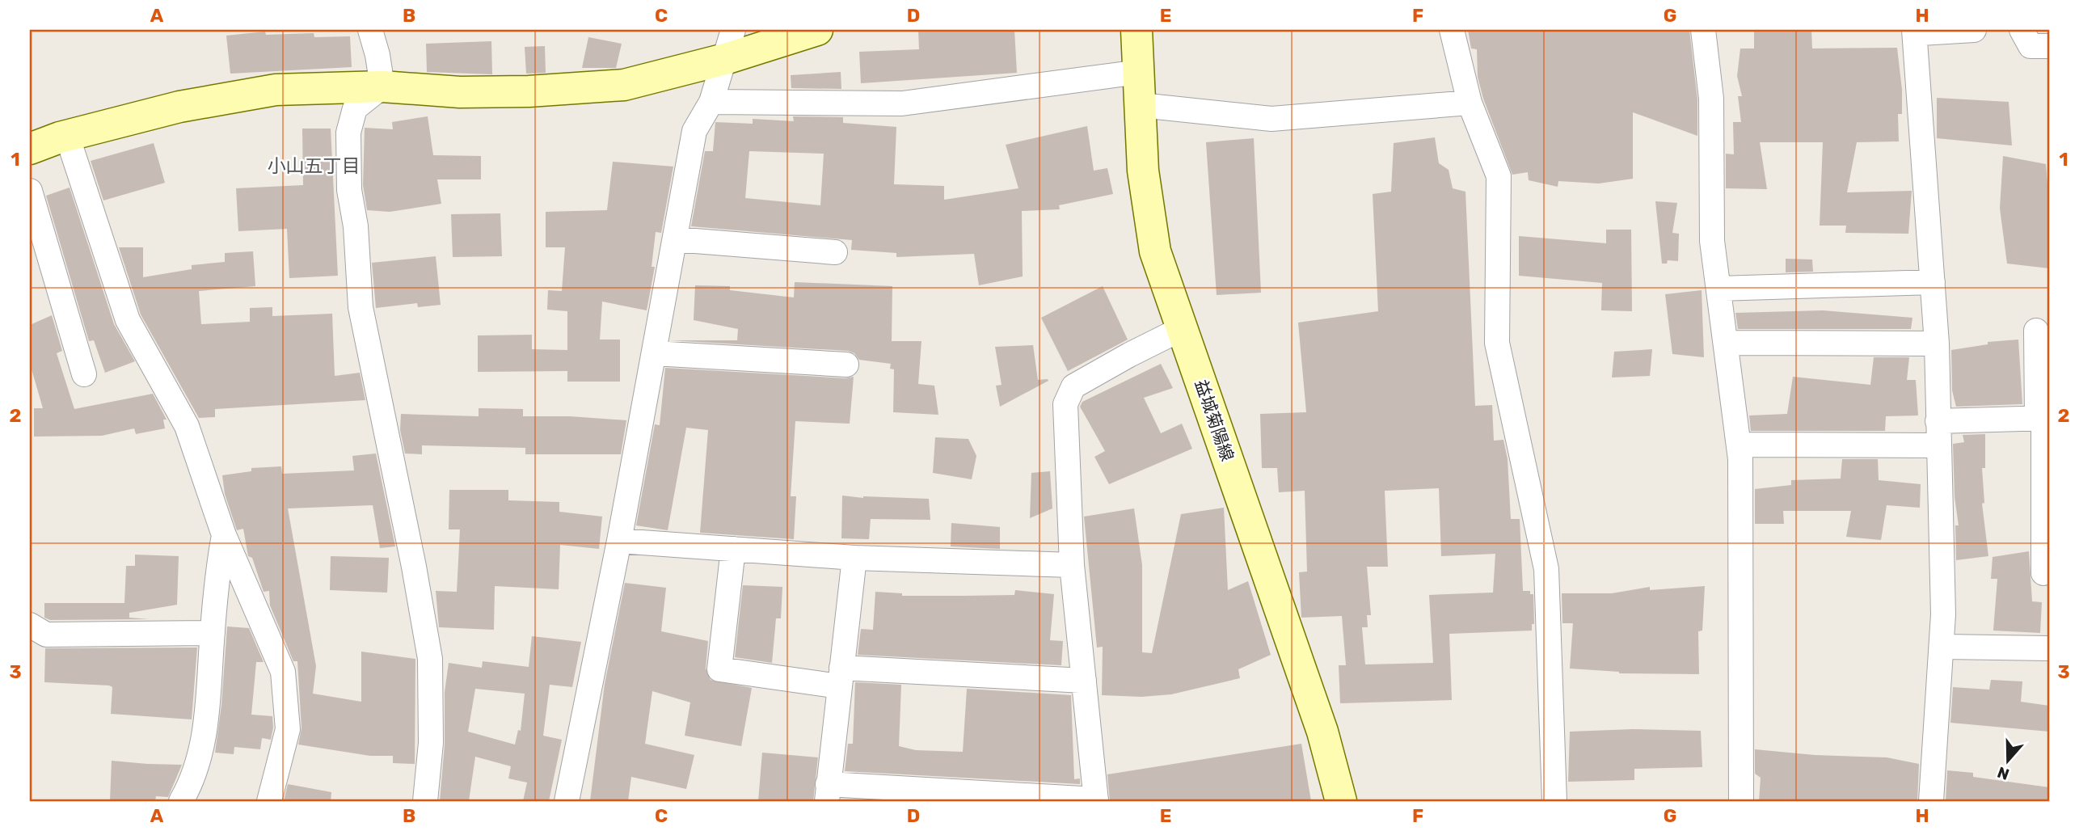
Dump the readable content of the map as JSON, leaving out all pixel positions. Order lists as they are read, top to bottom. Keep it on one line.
{"streets":{"street":["益城菊陽線"]},"districts":["小山五丁目"],"north":"bottom","grid":{"columns":["A","B","C","D","E","F","G","H"],"rows":["1","2","3"]}}
